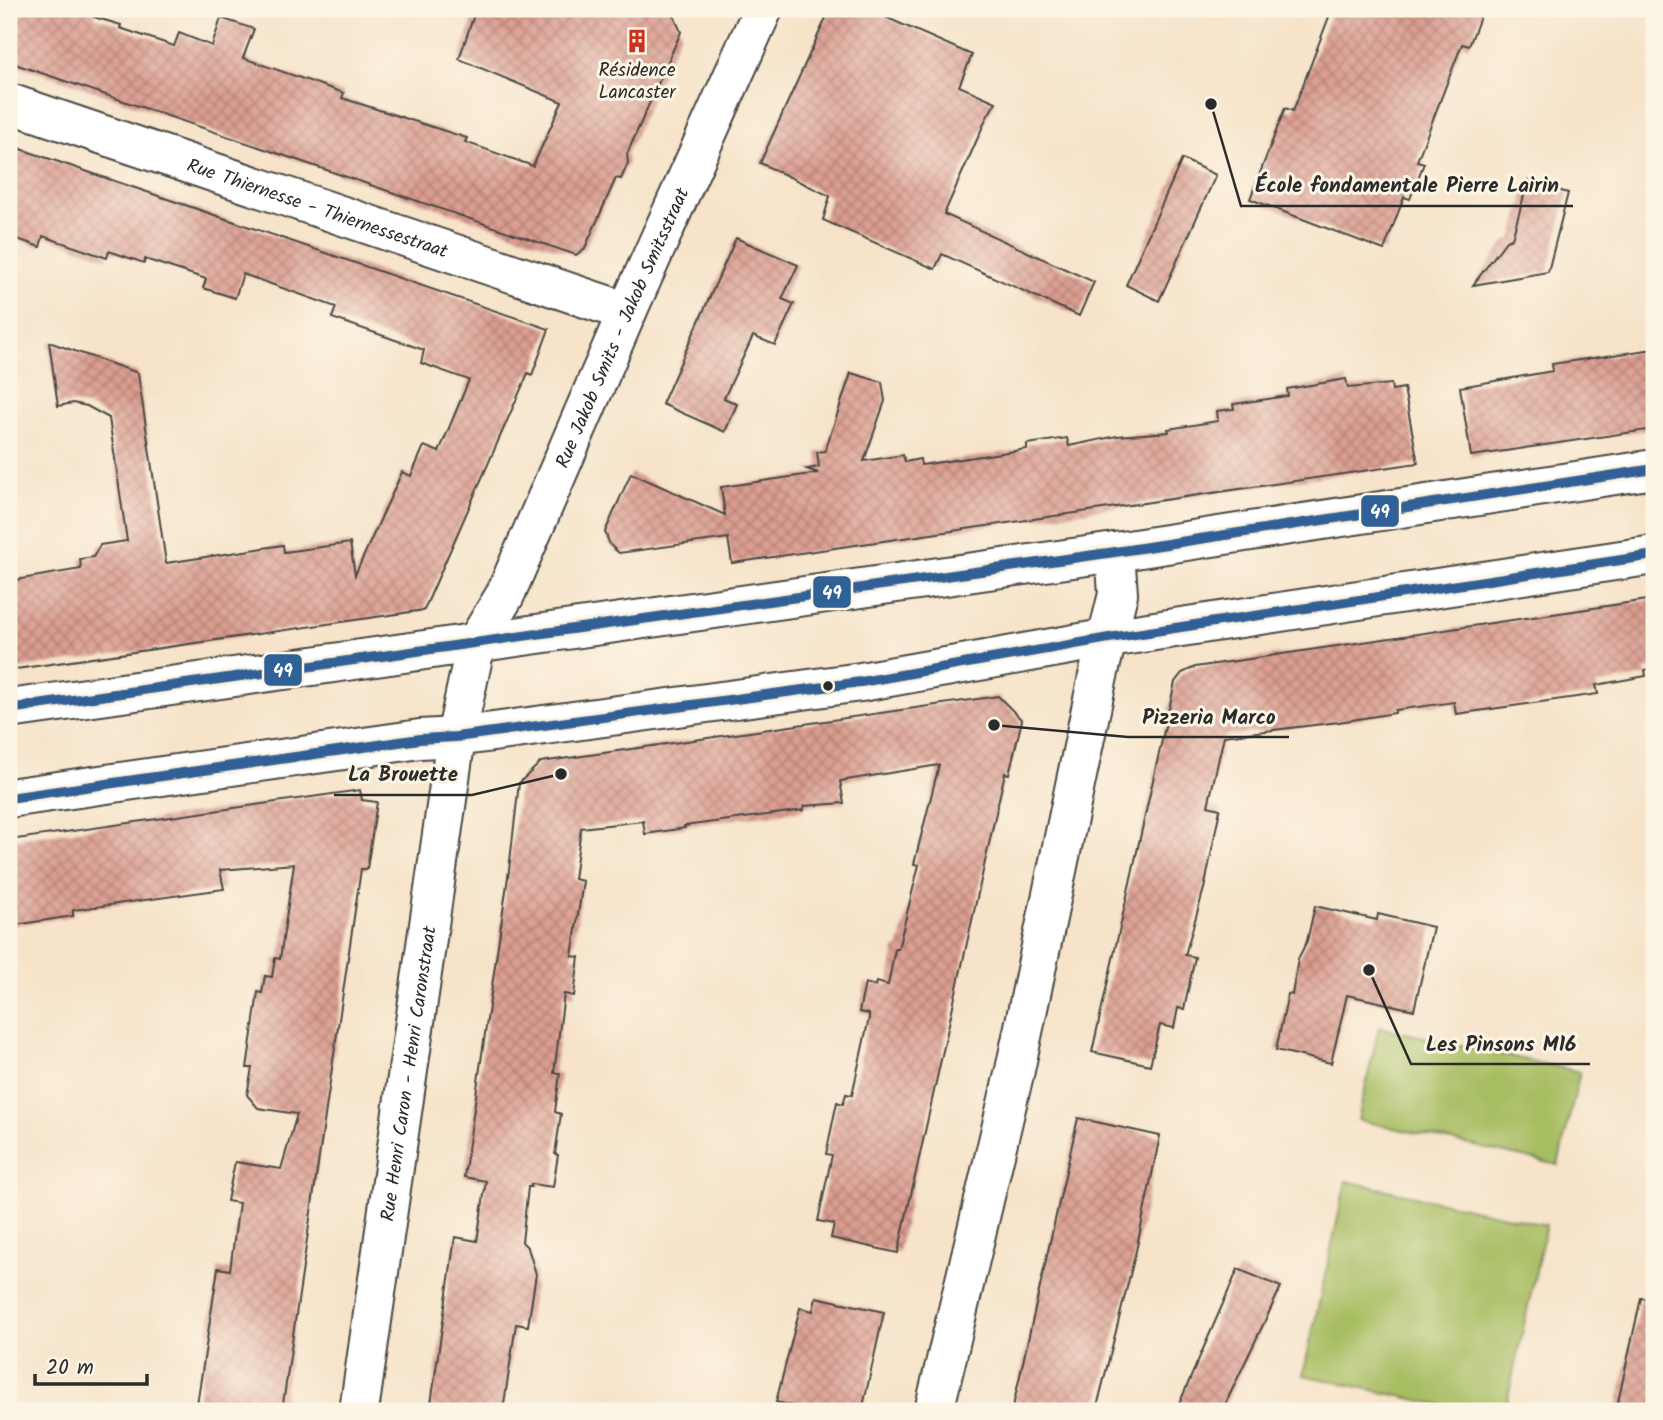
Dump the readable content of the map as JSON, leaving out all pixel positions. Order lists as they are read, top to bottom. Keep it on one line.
{"streets":{"street":["Rue Thiernesse - Thiernessestraat","Rue Jakob Smits - Jakob Smitsstraat","Rue Henri Caron - Henri Caronstraat"]},"crossings":[["Rue Thiernesse - Thiernessestraat","Rue Jakob Smits - Jakob Smitsstraat"],["Rue Jakob Smits - Jakob Smitsstraat","Rue Henri Caron - Henri Caronstraat"]],"places":{"building":["Résidence Lancaster"],"other":["École fondamentale Pierre Lairin","Pizzeria Marco","La Brouette","Les Pinsons M16"]},"lines":["transit line 49"],"scale_bar":"20 m"}
